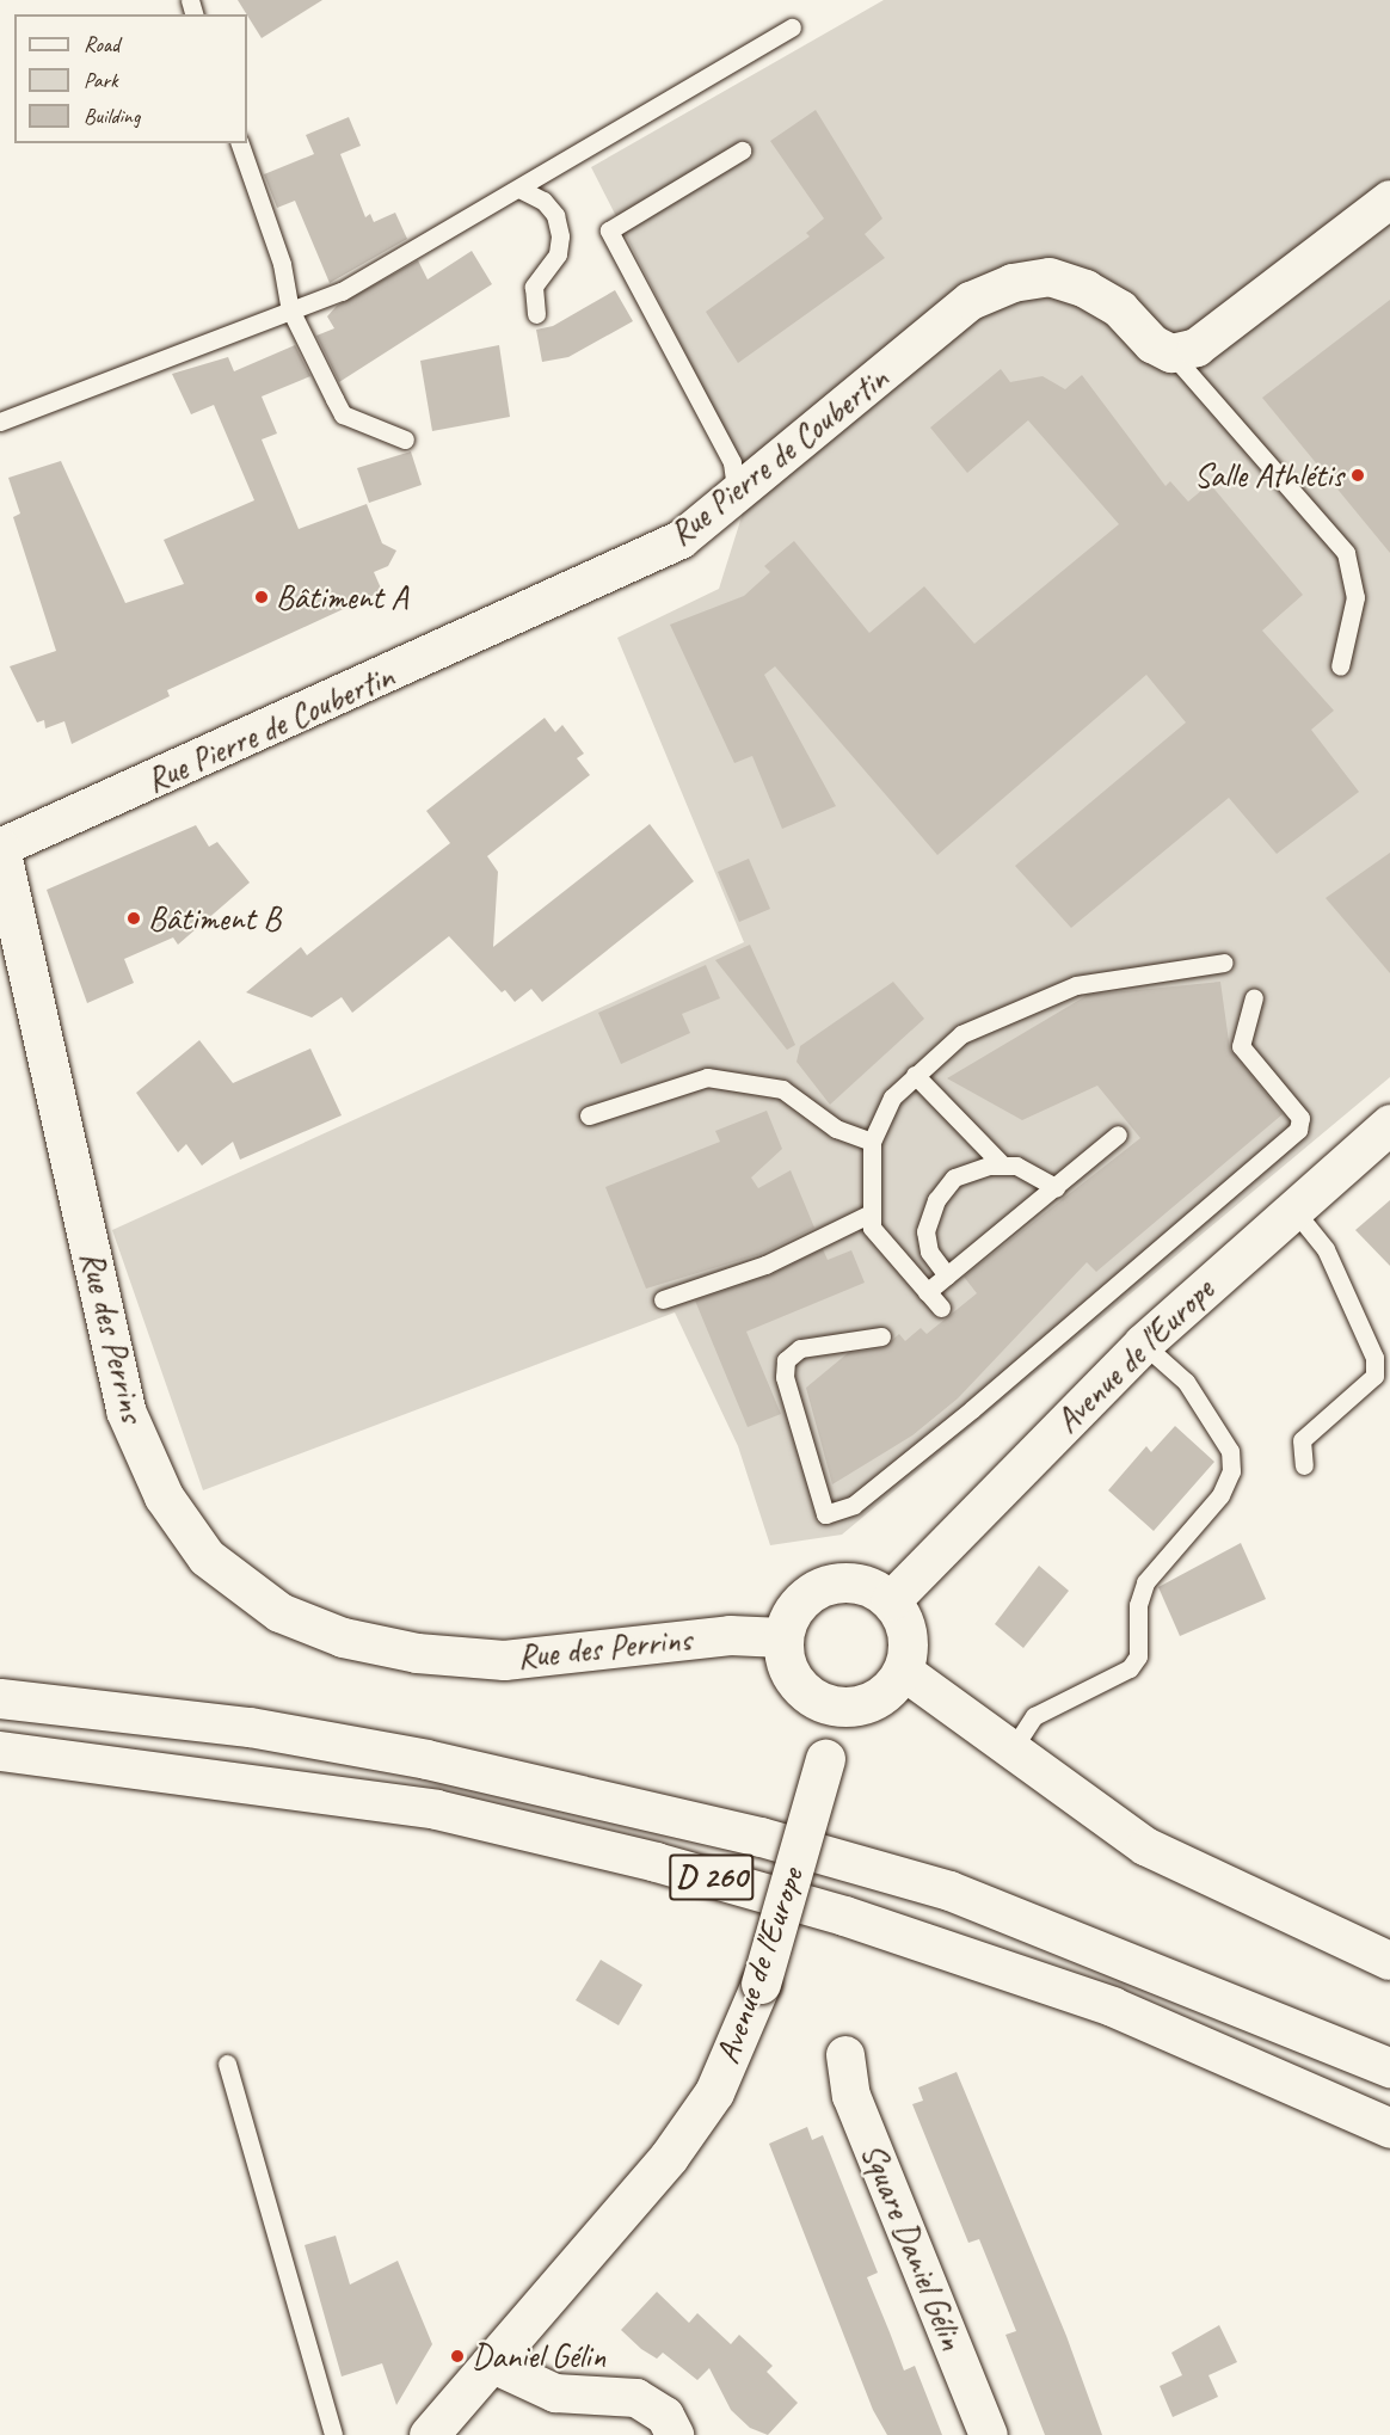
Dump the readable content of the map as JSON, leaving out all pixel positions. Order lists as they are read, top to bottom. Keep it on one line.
{"streets":{"main road":["Rue des Perrins","Avenue de l'Europe","D 260"],"street":["Rue Pierre de Coubertin","Square Daniel Gélin"]},"crossings":[["Rue Pierre de Coubertin","Rue des Perrins"],["Rue des Perrins","Avenue de l'Europe"]],"places":["Salle Athlétis","Bâtiment A","Bâtiment B","Daniel Gélin"],"legend":["Road","Park","Building"]}
